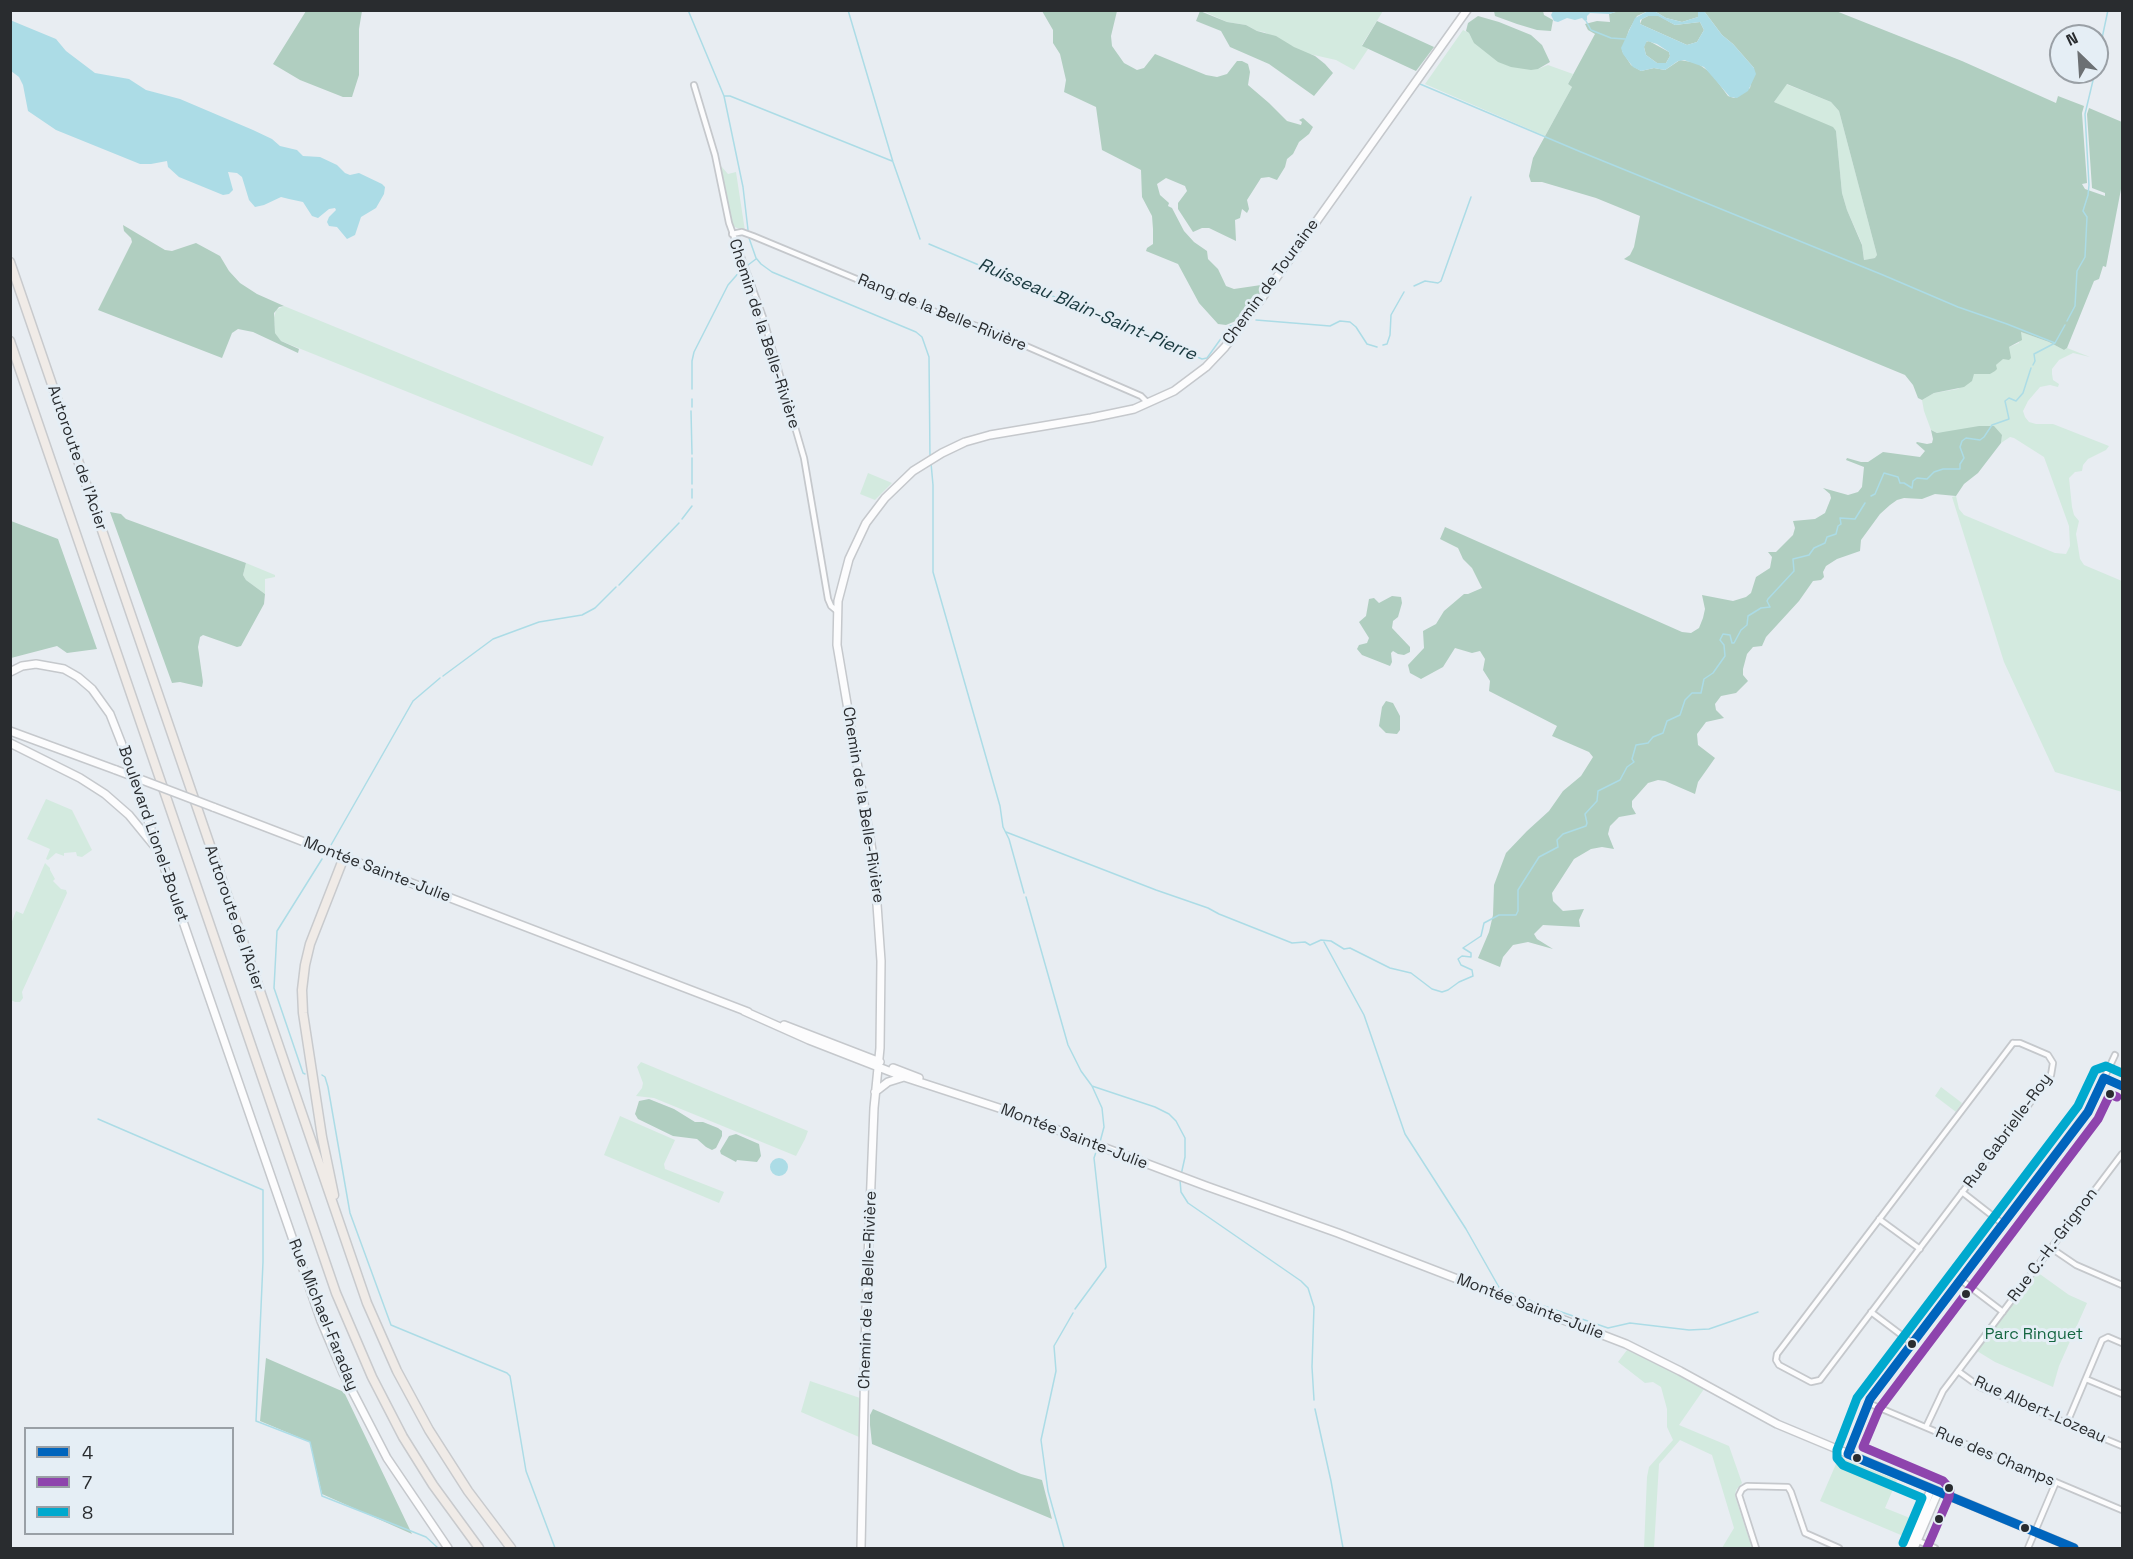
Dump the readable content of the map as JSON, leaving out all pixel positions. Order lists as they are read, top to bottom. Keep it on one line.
{"streets":{"highway":["Autoroute de l'Acier"],"street":["Chemin de Touraine","Rang de la Belle-Rivière","Chemin de la Belle-Rivière","Boulevard Lionel-Boulet","Montée Sainte-Julie","Rue Gabrielle-Roy","Rue C.-H.-Grignon","Rue Michael-Faraday","Rue Albert-Lozeau","Rue des Champs"]},"crossings":[["Chemin de Touraine","Rang de la Belle-Rivière"],["Chemin de Touraine","Chemin de la Belle-Rivière"],["Rang de la Belle-Rivière","Chemin de la Belle-Rivière"],["Chemin de la Belle-Rivière","Montée Sainte-Julie"],["Boulevard Lionel-Boulet","Rue Michael-Faraday"],["Rue C.-H.-Grignon","Rue Albert-Lozeau"],["Rue C.-H.-Grignon","Rue des Champs"]],"water":["Ruisseau Blain-Saint-Pierre"],"parks":["Parc Ringuet"],"lines":["transit line 8","transit line 4","transit line 7"],"legend":["4","7","8"],"north":"top left"}
